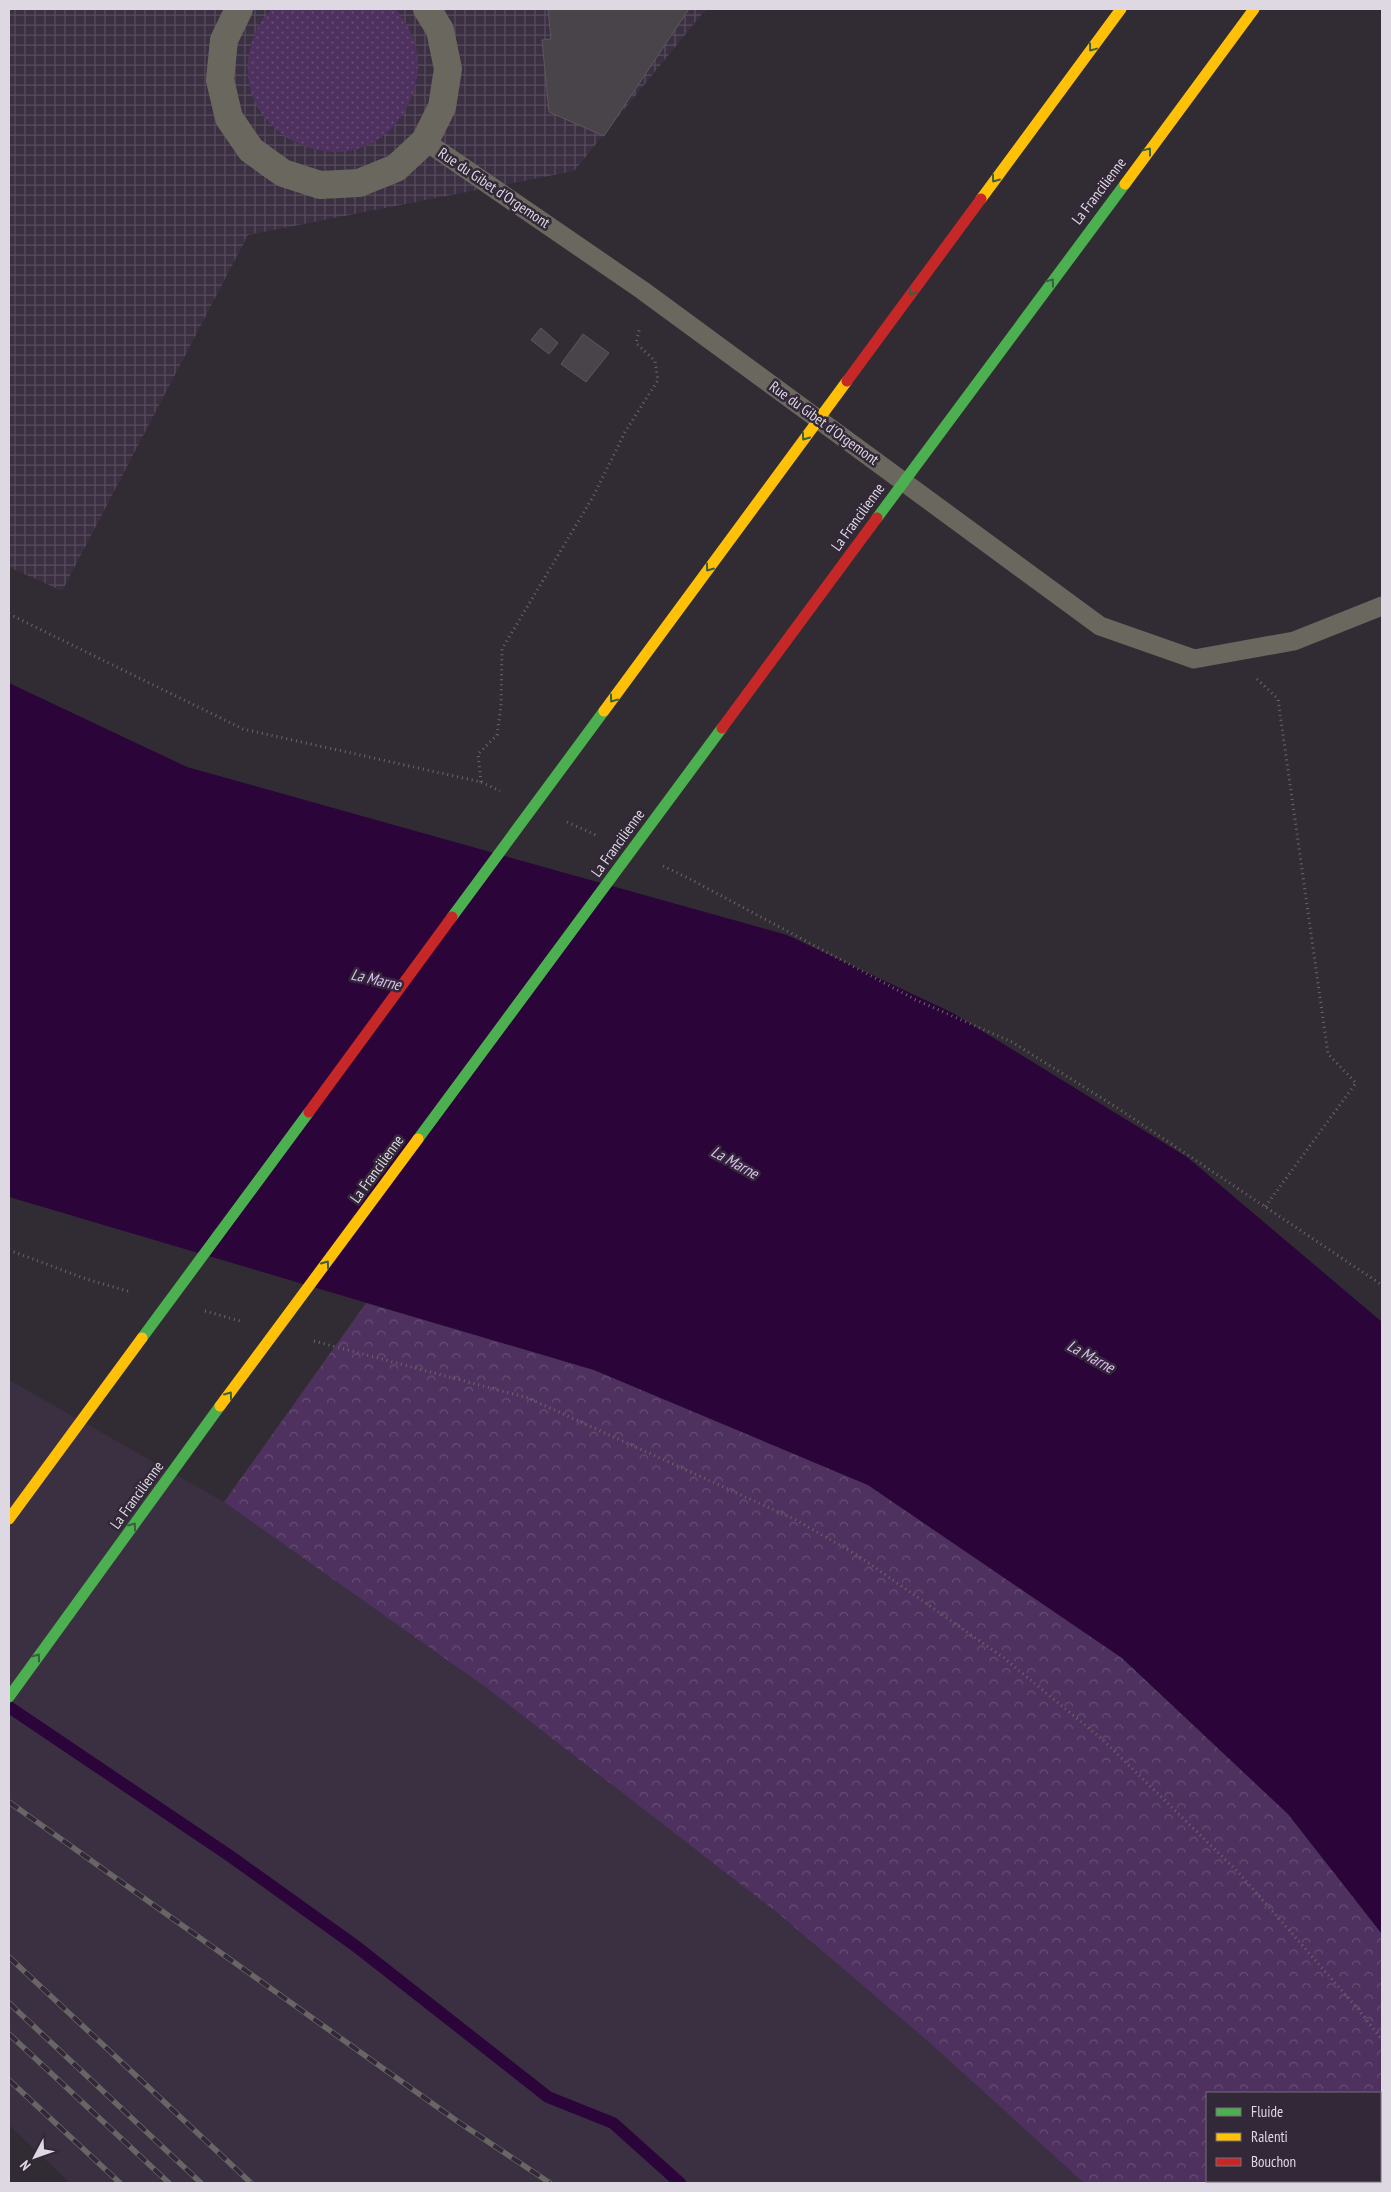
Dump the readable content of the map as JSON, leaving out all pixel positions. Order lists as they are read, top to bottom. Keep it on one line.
{"streets":{"highway":["La Francilienne"],"lane":["Rue du Gibet d'Orgemont"]},"one_way":["La Francilienne"],"water":["La Marne"],"legend":["Fluide","Ralenti","Bouchon"],"north":"bottom left"}
